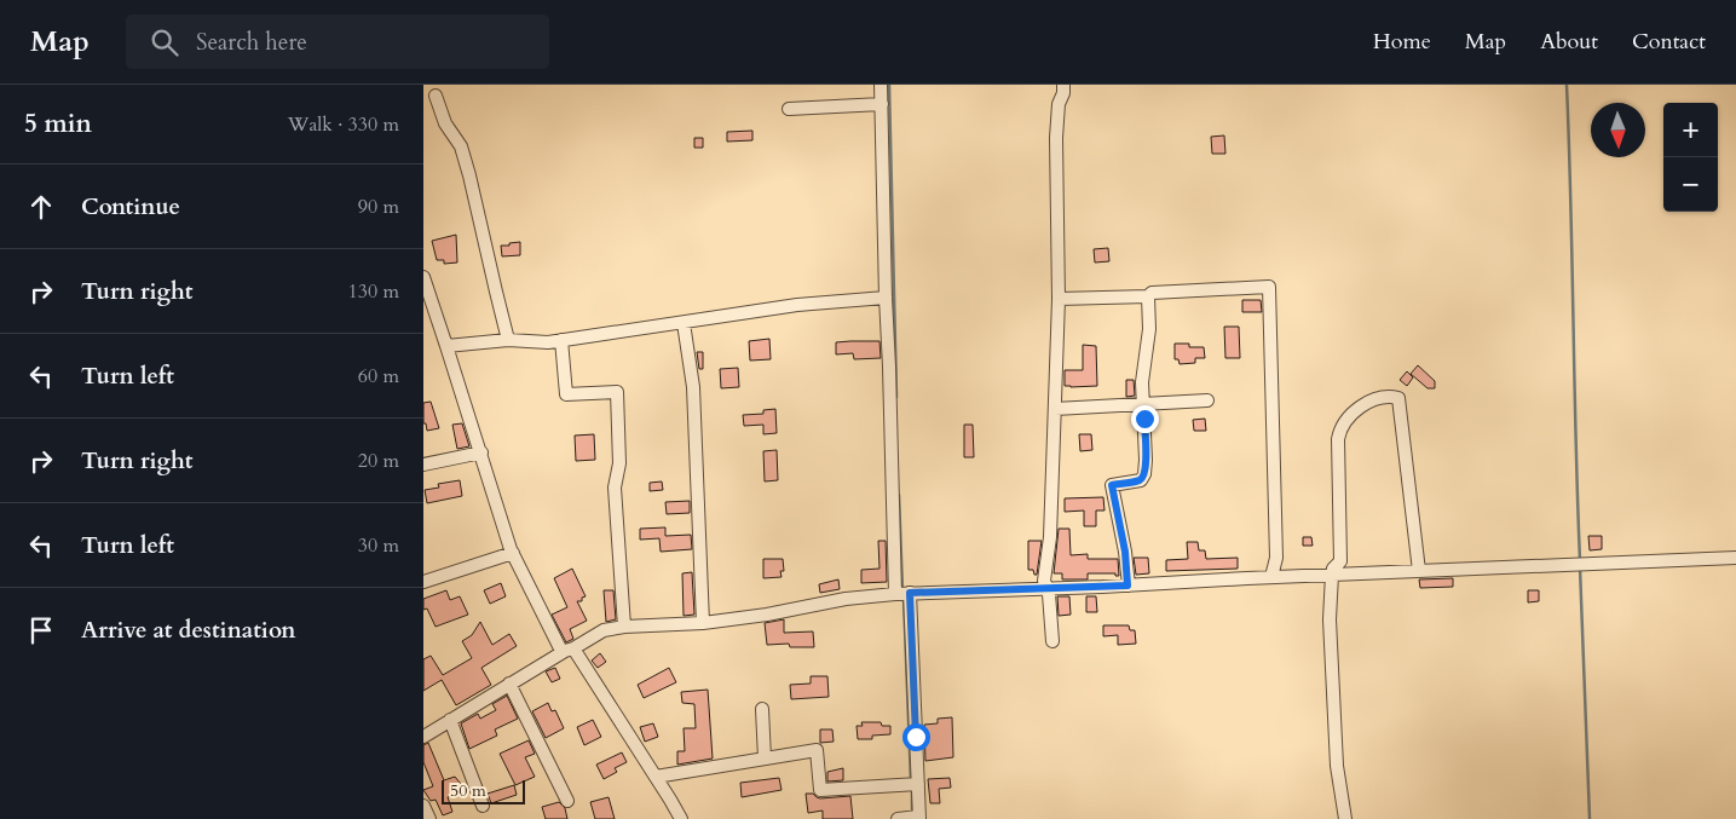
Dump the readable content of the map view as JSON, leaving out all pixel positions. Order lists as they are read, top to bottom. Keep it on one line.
{"scale_bar":"50 m","north":"bottom","page":{"header":"Map","search":"Search here","nav":["Home","Map","About","Contact"],"heading":["5 min","Walk · 330 m"],"map_buttons":["+","−"],"list":[["Continue","90 m"],["Turn right","130 m"],["Turn left","60 m"],["Turn right","20 m"],["Turn left","30 m"],"Arrive at destination"],"scale":"50 m"}}
